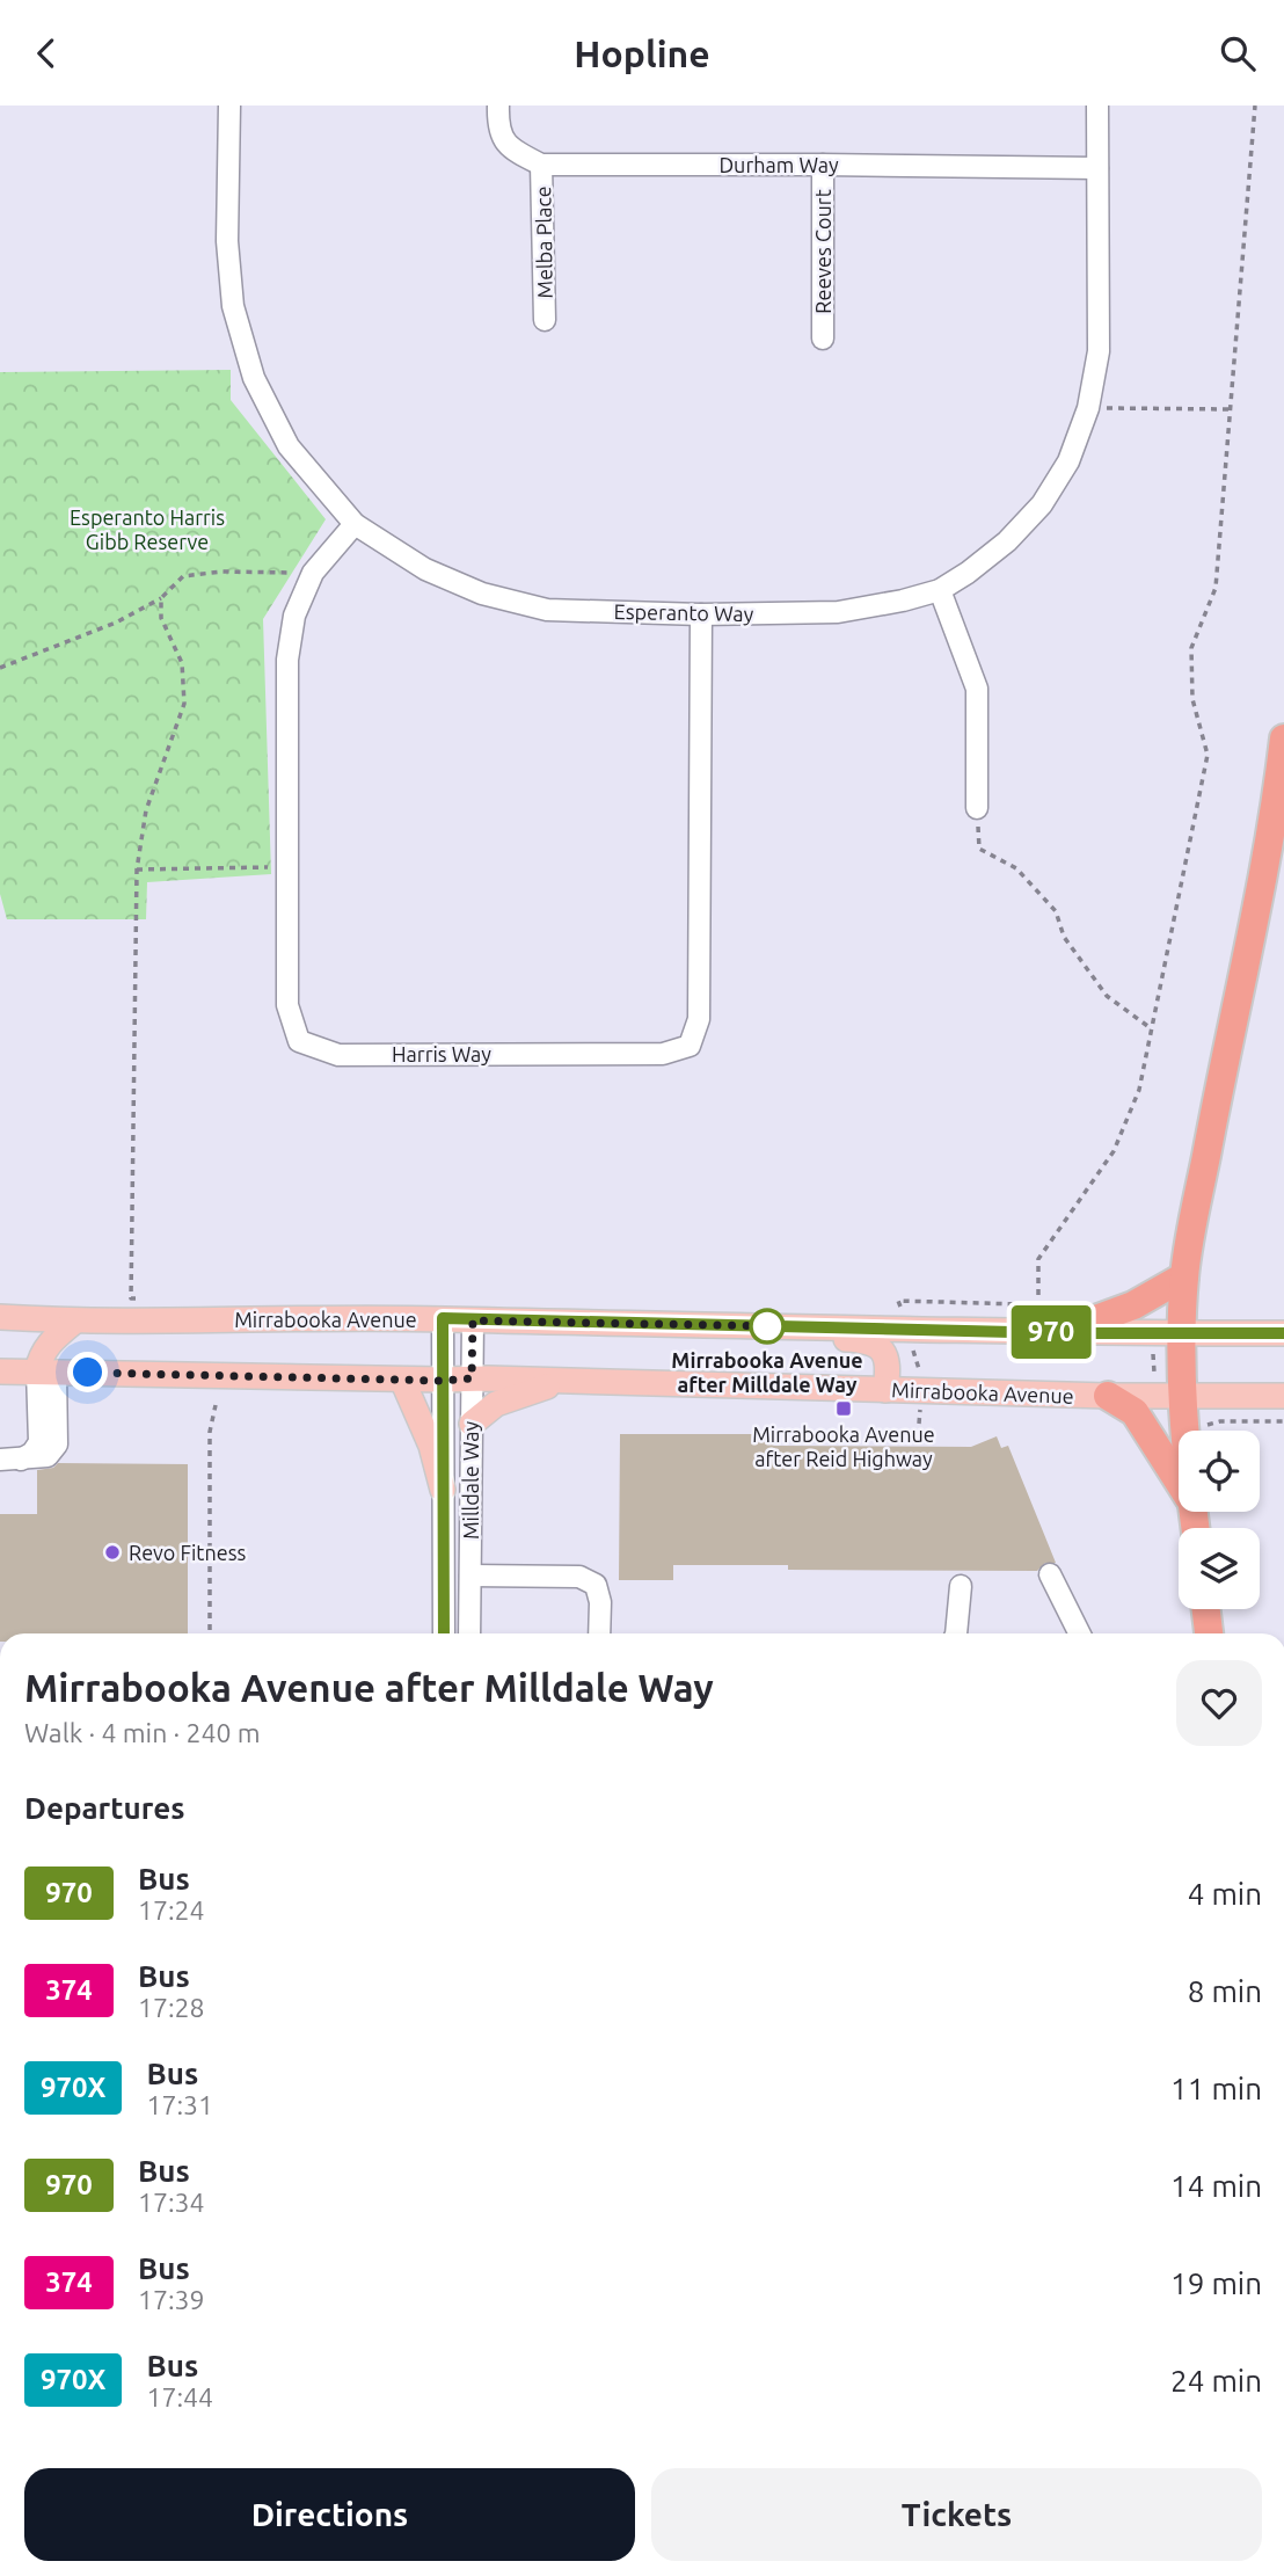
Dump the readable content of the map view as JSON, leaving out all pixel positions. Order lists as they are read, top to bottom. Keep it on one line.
{"streets":{"main road":["Mirrabooka Avenue"],"street":["Durham Way","Melba Place","Reeves Court","Esperanto Way","Harris Way","Milldale Way"]},"crossings":[["Durham Way","Melba Place"],["Durham Way","Reeves Court"],["Durham Way","Esperanto Way"],["Esperanto Way","Harris Way"],["Mirrabooka Avenue","Milldale Way"]],"parks":["Esperanto Harris Gibb Reserve"],"places":{"other":["Mirrabooka Avenue after Milldale Way","Revo Fitness"],"transit":["Mirrabooka Avenue after Reid Highway"]},"lines":["bus line 970"],"page":{"header":"Hopline","on_map":"970","heading":[["Mirrabooka Avenue after Milldale Way","Walk · 4 min · 240 m"],"Departures"],"list":[{"mark":"970","name":"Bus","note":"17:24","value":"4 min"},{"mark":"374","name":"Bus","note":"17:28","value":"8 min"},{"mark":"970X","name":"Bus","note":"17:31","value":"11 min"},{"mark":"970","name":"Bus","note":"17:34","value":"14 min"},{"mark":"374","name":"Bus","note":"17:39","value":"19 min"},{"mark":"970X","name":"Bus","note":"17:44","value":"24 min"}],"buttons":["Directions","Tickets"]}}
